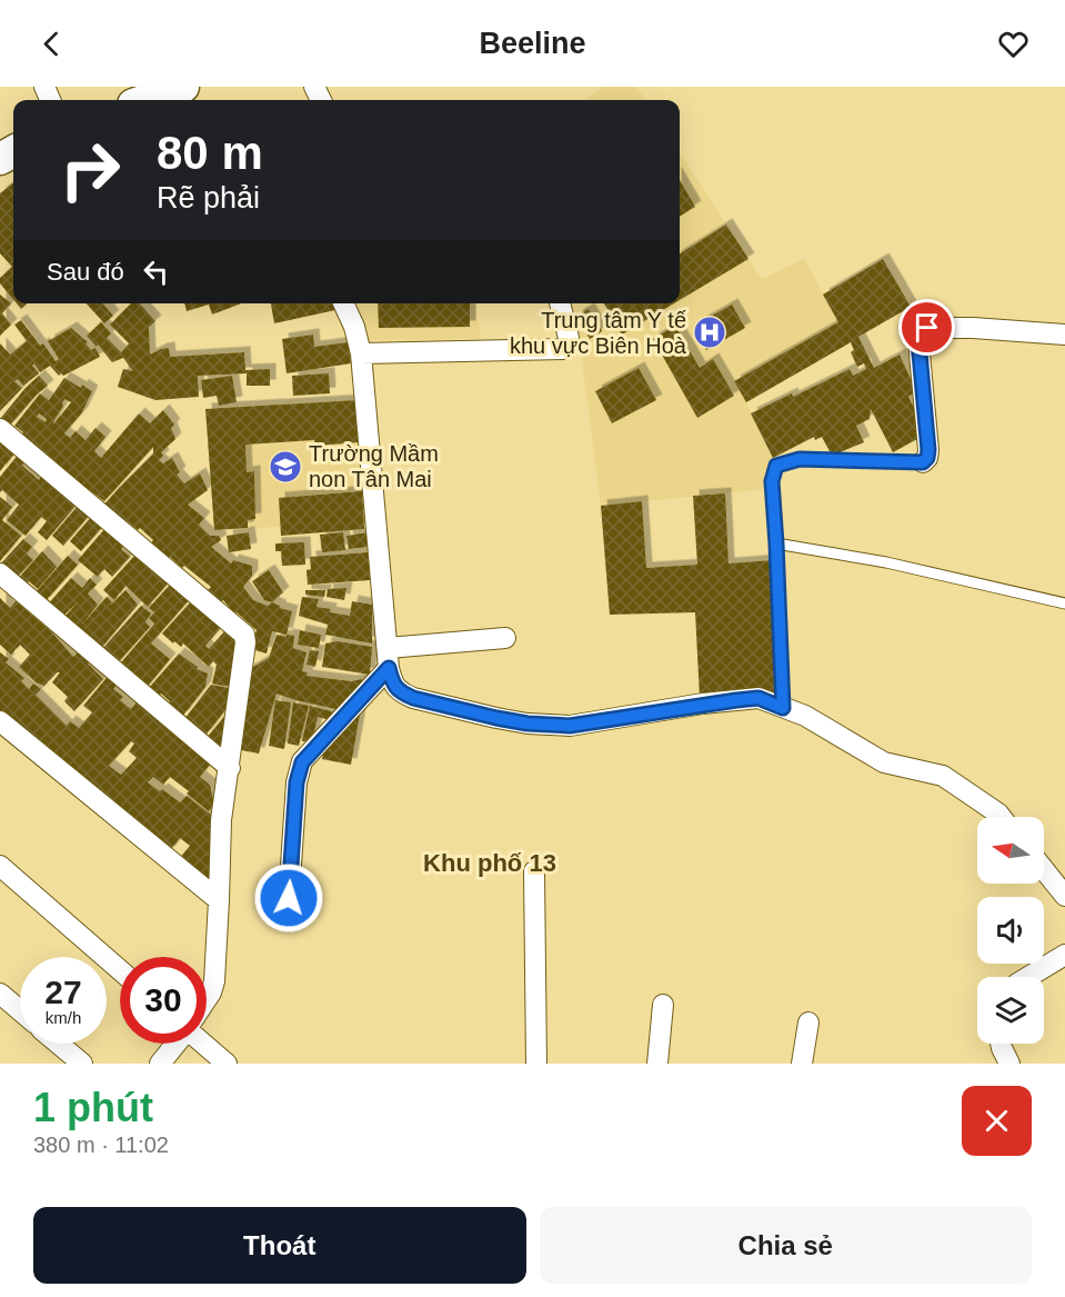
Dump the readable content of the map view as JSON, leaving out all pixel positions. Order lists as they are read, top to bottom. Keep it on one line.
{"districts":["Khu phố 13"],"places":{"hospital":["Trung tâm Y tế khu vực Biên Hoà"],"school or university":["Trường Mầm non Tân Mai"]},"north":"left","page":{"header":"Beeline","turn":["80 m","Rẽ phải"],"then":"Sau đó","speed":"27 km/h","limit":"30","heading":["1 phút","380 m · 11:02"],"buttons":["Thoát","Chia sẻ"]}}
